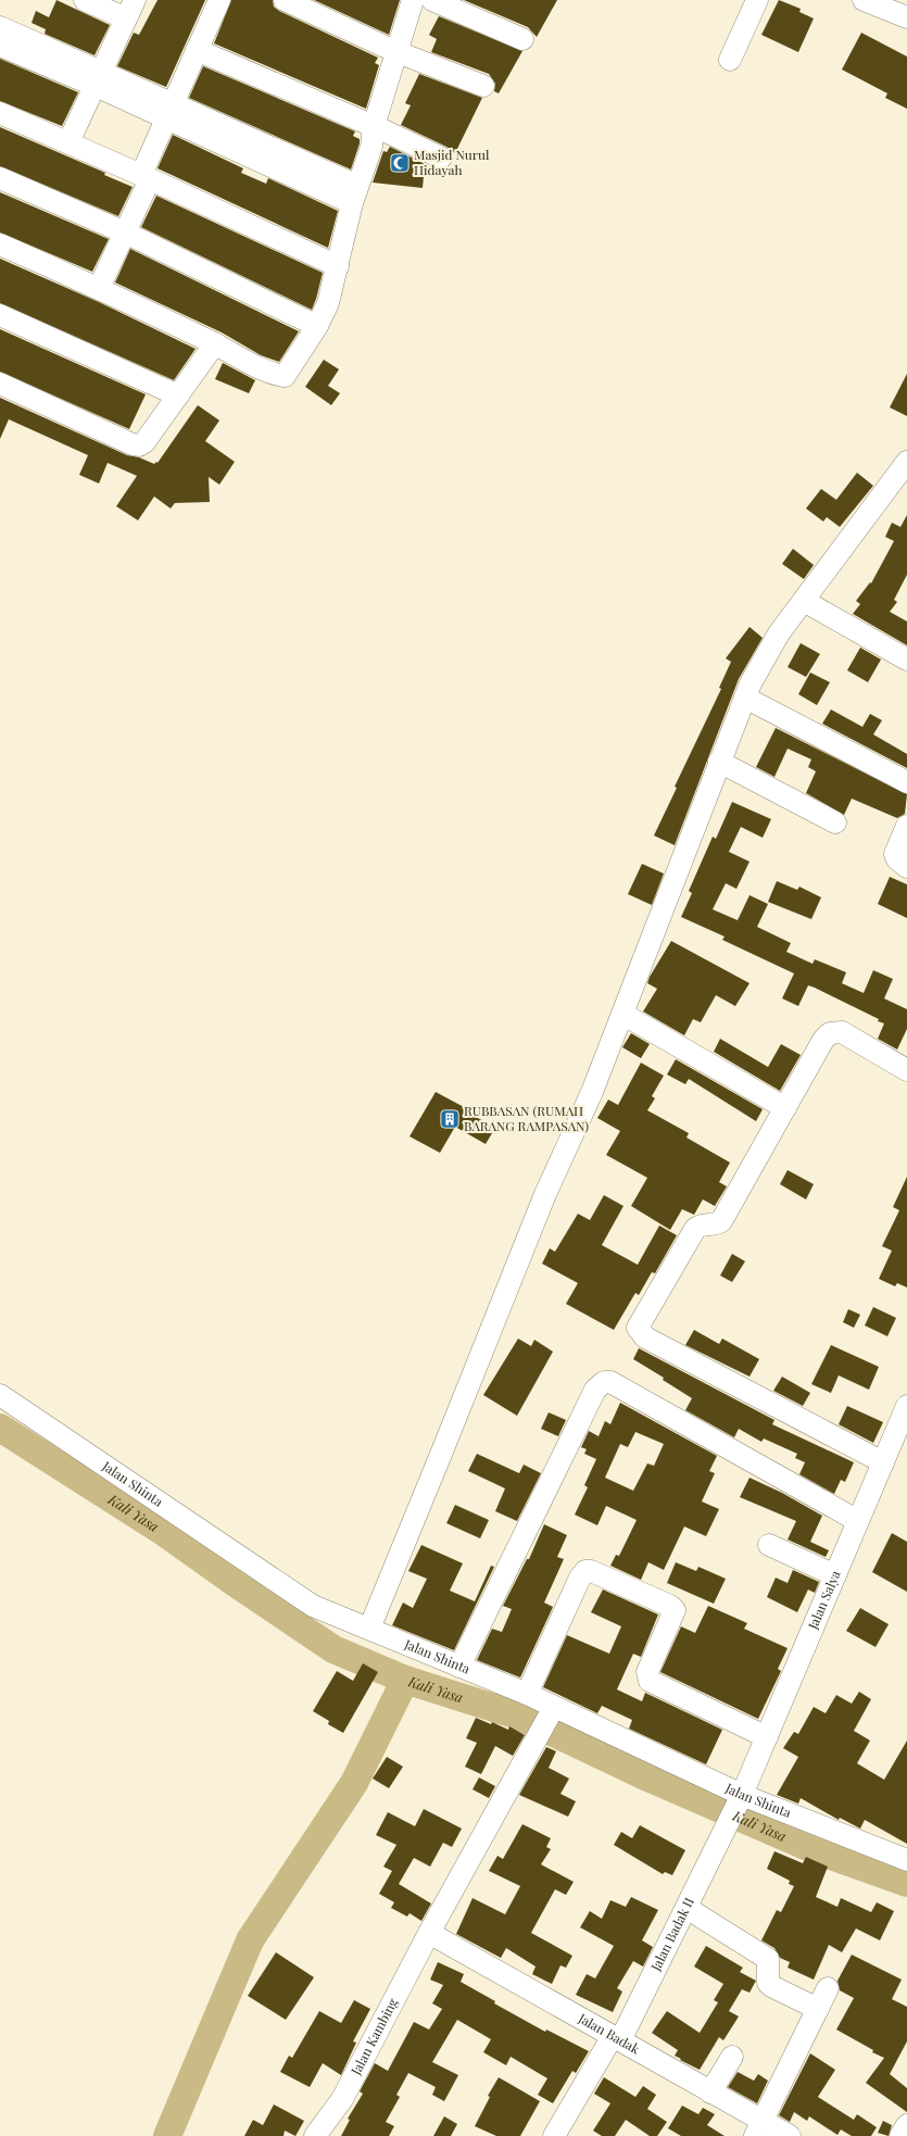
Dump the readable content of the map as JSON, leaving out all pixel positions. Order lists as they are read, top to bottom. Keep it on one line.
{"streets":{"street":["Jalan Shinta","Jalan Salya","Jalan Badak II","Jalan Badak","Jalan Kambing"]},"crossings":[["Jalan Shinta","Jalan Salya"],["Jalan Shinta","Jalan Badak II"],["Jalan Shinta","Jalan Kambing"],["Jalan Salya","Jalan Badak II"],["Jalan Badak II","Jalan Badak"],["Jalan Badak","Jalan Kambing"]],"water":["Kali Yasa"],"places":{"mosque":["Masjid Nurul Hidayah"],"building":["RUBBASAN (RUMAH BARANG RAMPASAN)"]}}
